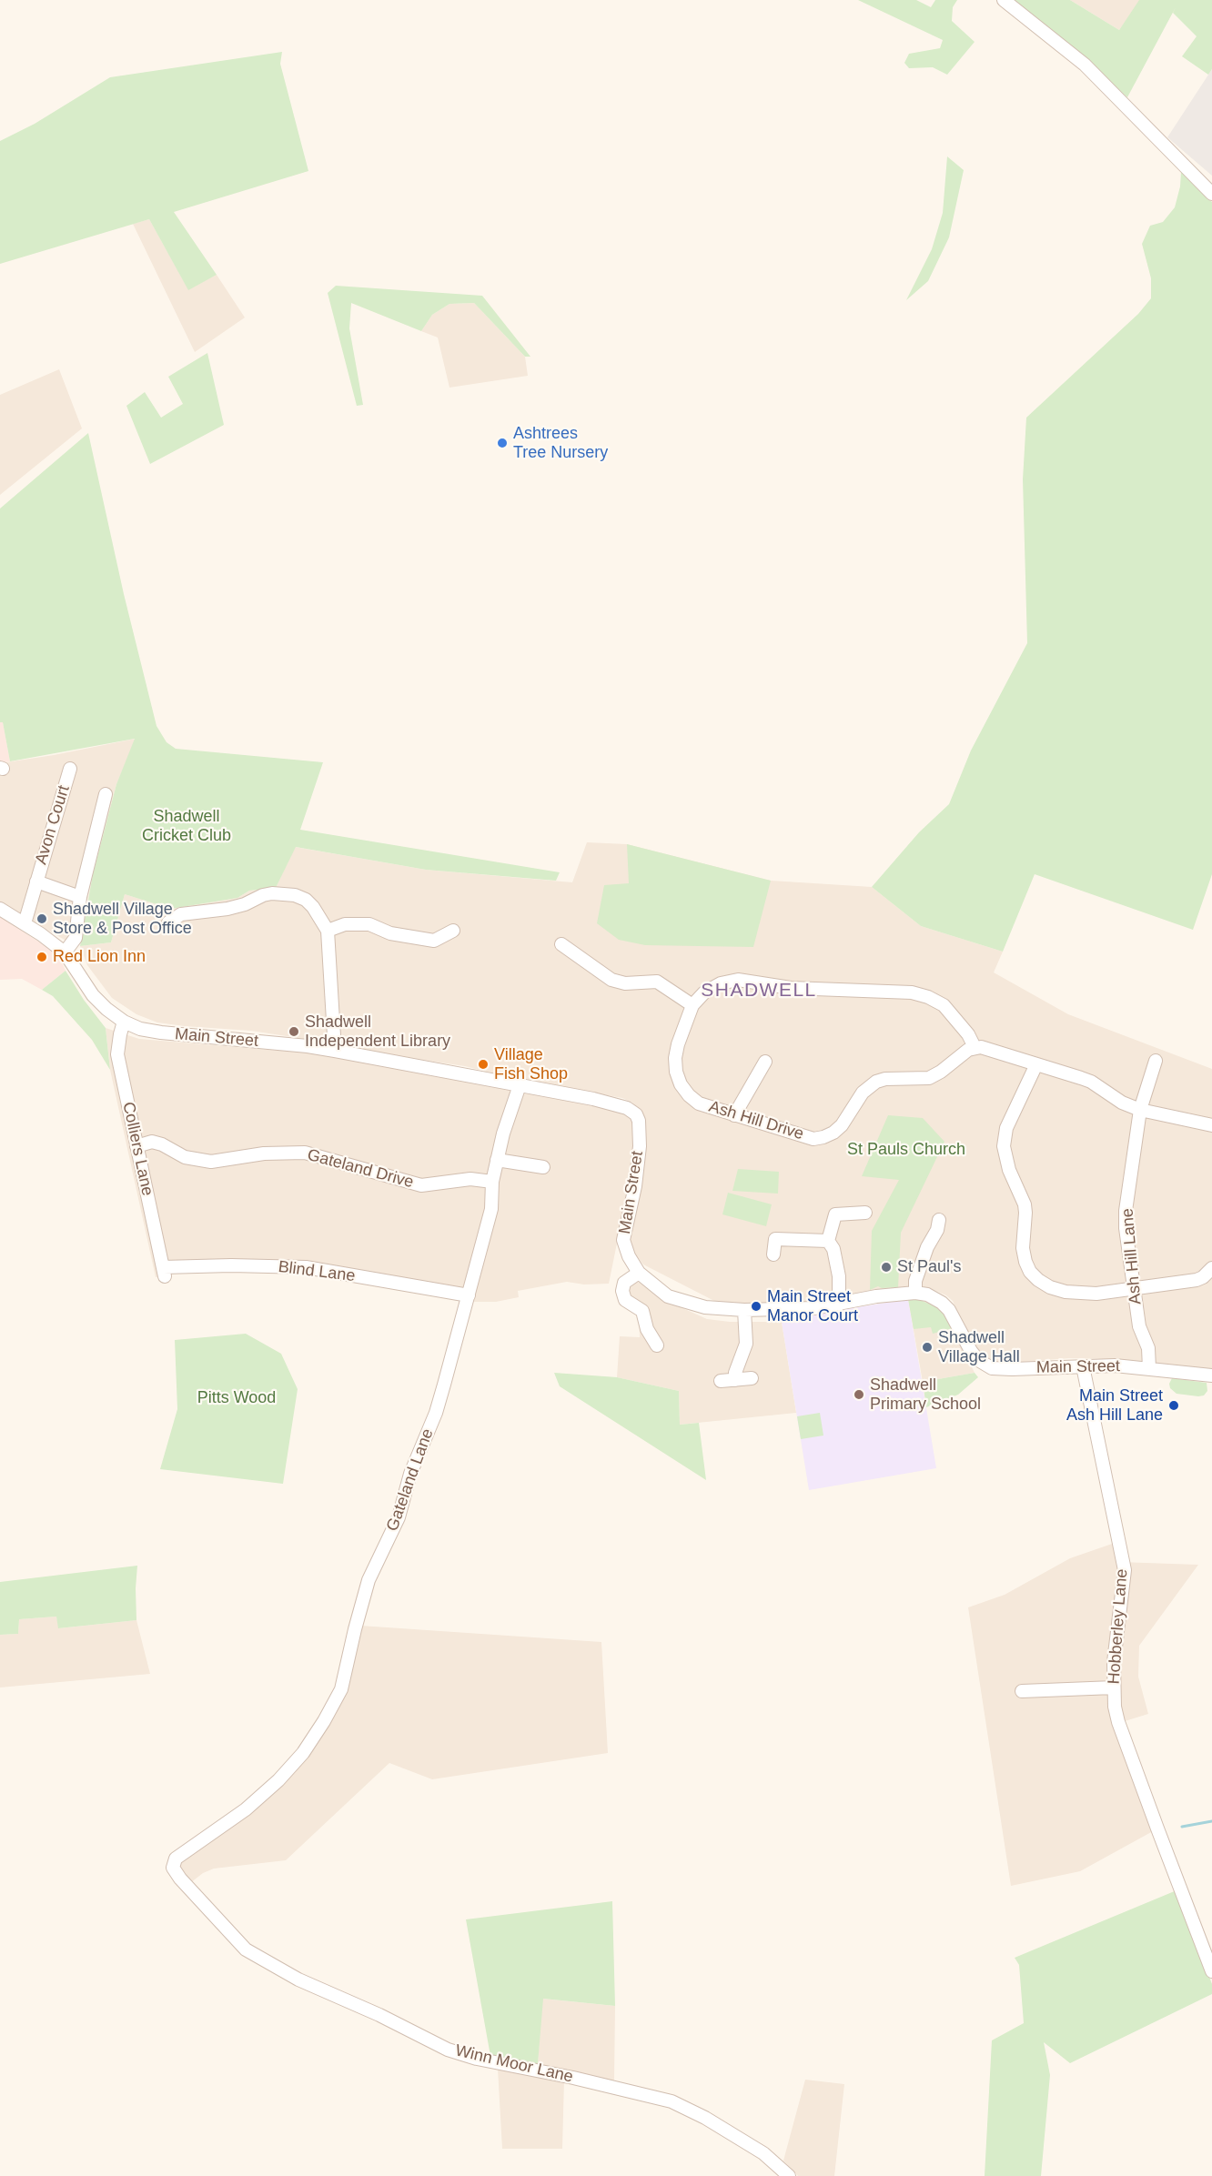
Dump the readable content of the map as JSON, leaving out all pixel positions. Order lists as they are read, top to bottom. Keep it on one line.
{"streets":{"street":["Avon Court","Main Street","Ash Hill Drive","Colliers Lane","Gateland Drive","Ash Hill Lane","Blind Lane","Gateland Lane","Hobberley Lane","Winn Moor Lane"]},"crossings":[["Avon Court","Main Street"],["Main Street","Colliers Lane"],["Main Street","Ash Hill Lane"],["Main Street","Gateland Lane"],["Main Street","Hobberley Lane"],["Colliers Lane","Gateland Drive"],["Colliers Lane","Blind Lane"],["Gateland Drive","Gateland Lane"],["Blind Lane","Gateland Lane"],["Gateland Lane","Winn Moor Lane"]],"districts":["SHADWELL"],"parks":["Shadwell Cricket Club","St Pauls Church","Pitts Wood"],"places":["Ashtrees Tree Nursery","Shadwell Village Store & Post Office","Red Lion Inn","Shadwell Independent Library","Village Fish Shop","St Paul's","Main Street Manor Court","Shadwell Village Hall","Shadwell Primary School","Main Street Ash Hill Lane"]}
